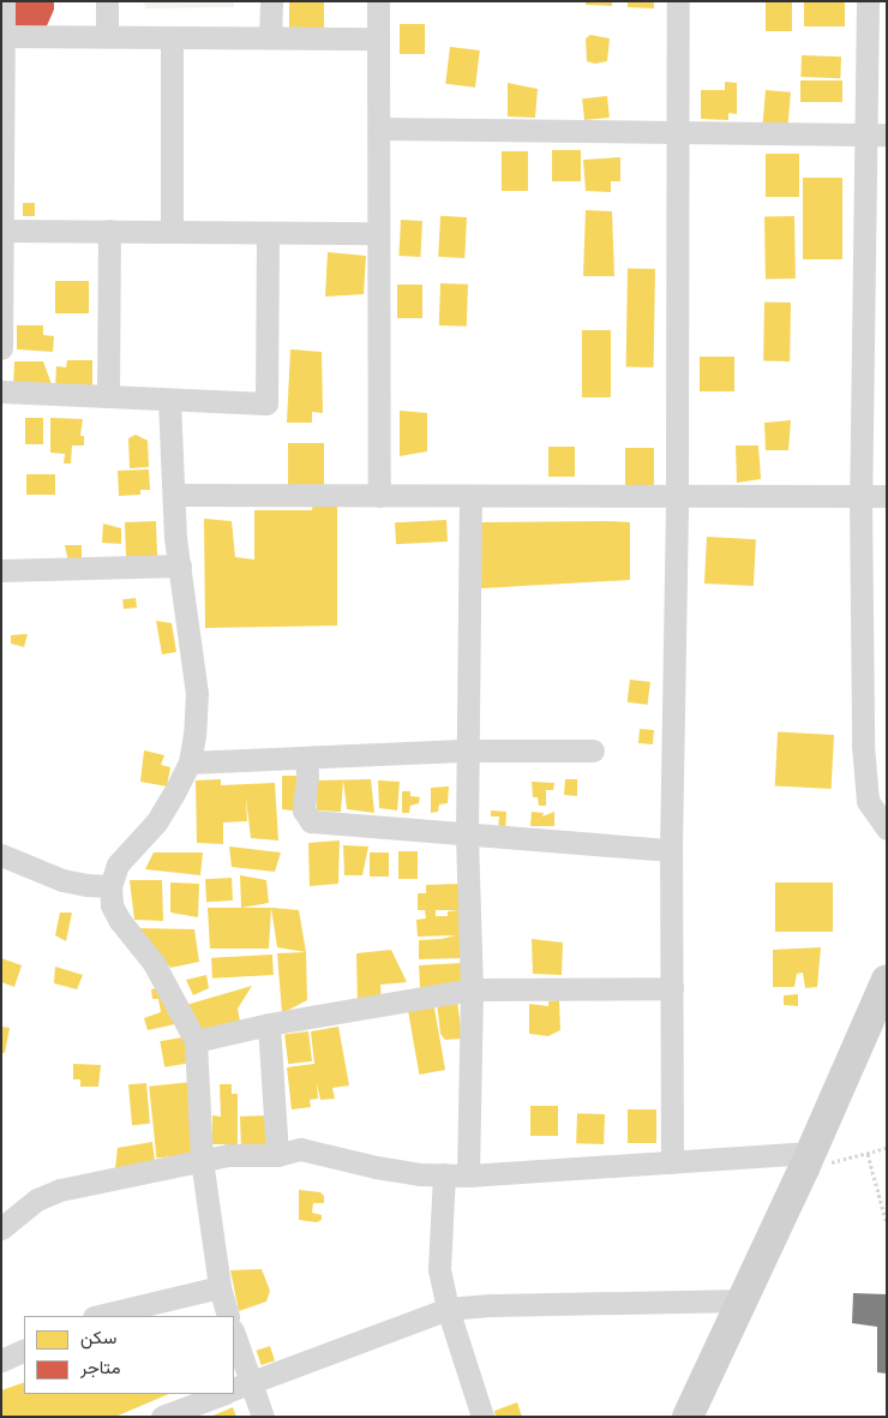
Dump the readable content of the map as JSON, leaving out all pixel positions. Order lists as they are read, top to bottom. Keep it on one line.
{"legend":["سكن","متاجر"]}
